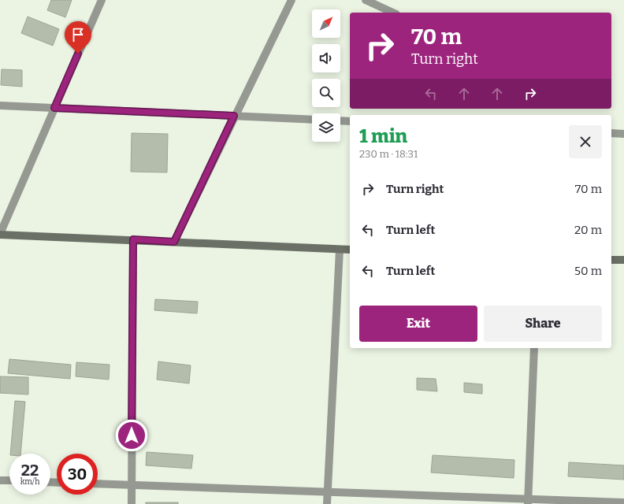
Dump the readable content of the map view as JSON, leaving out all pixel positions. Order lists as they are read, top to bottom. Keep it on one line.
{"north":"top right","page":{"turn":["70 m","Turn right"],"heading":["1 min","230 m · 18:31"],"list":[{"name":"Turn right","value":"70 m"},{"name":"Turn left","value":"20 m"},{"name":"Turn left","value":"50 m"}],"buttons":["Exit","Share"],"speed":"22 km/h","limit":"30"}}
